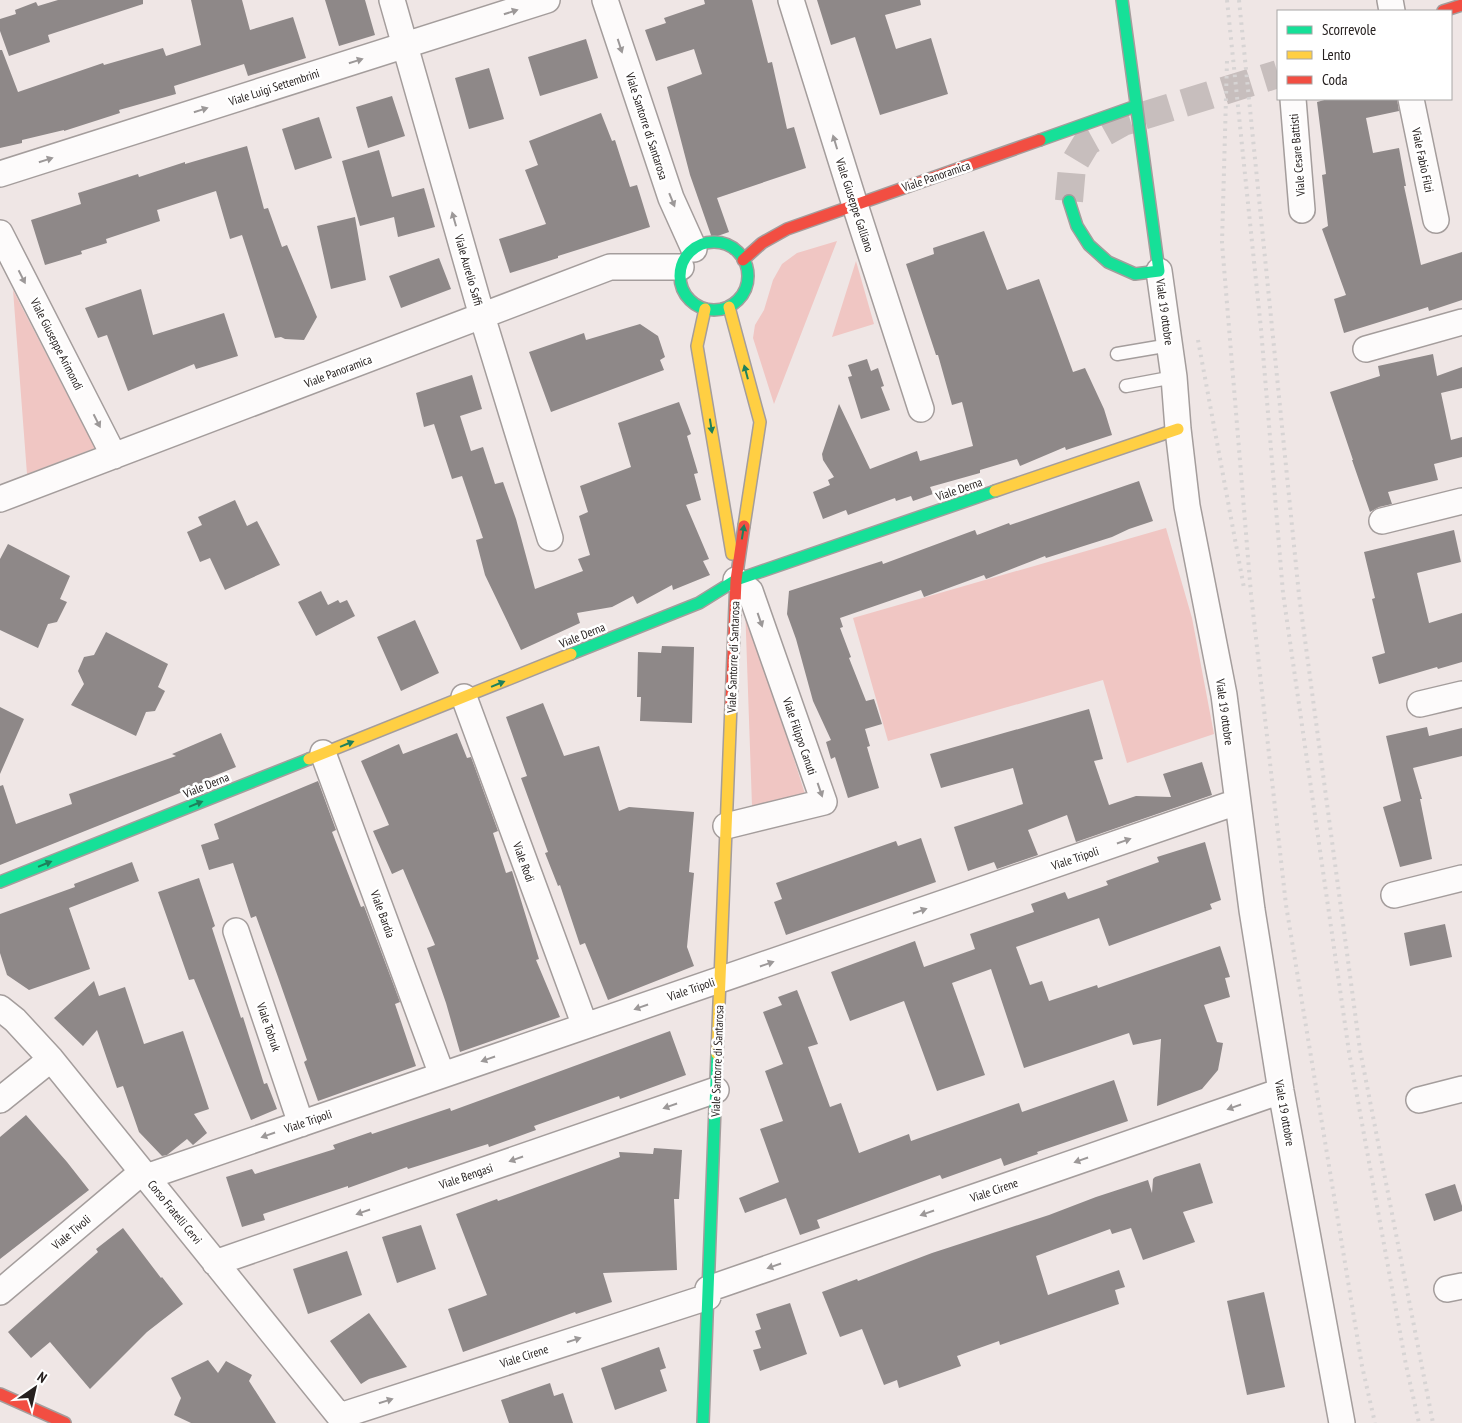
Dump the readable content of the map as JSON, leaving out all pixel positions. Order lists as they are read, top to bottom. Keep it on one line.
{"streets":{"street":["Viale Luigi Settembrini","Viale Santorre di Santarosa","Viale Cesare Battisti","Viale Fabio Filzi","Viale Panoramica","Viale Giuseppe Galliano","Viale Aurelio Saffi","Viale 19 ottobre","Viale Giuseppe Arimondi","Viale Derna","Viale Filippo Canuti","Viale Tripoli","Viale Rodi","Viale Bardia","Viale Tobruk","Viale Bengasi","Viale Cirene","Corso Fratelli Cervi","Viale Tivoli"]},"crossings":[["Viale Luigi Settembrini","Viale Aurelio Saffi"],["Viale Santorre di Santarosa","Viale Panoramica"],["Viale Santorre di Santarosa","Viale Derna"],["Viale Santorre di Santarosa","Viale Filippo Canuti"],["Viale Santorre di Santarosa","Viale Tripoli"],["Viale Santorre di Santarosa","Viale Bengasi"],["Viale Santorre di Santarosa","Viale Cirene"],["Viale Panoramica","Viale Giuseppe Galliano"],["Viale Panoramica","Viale Aurelio Saffi"],["Viale Panoramica","Viale 19 ottobre"],["Viale Panoramica","Viale Giuseppe Arimondi"],["Viale 19 ottobre","Viale Derna"],["Viale 19 ottobre","Viale Tripoli"],["Viale 19 ottobre","Viale Cirene"],["Viale Derna","Viale Filippo Canuti"],["Viale Derna","Viale Rodi"],["Viale Derna","Viale Bardia"],["Viale Tripoli","Viale Rodi"],["Viale Tripoli","Viale Bardia"],["Viale Tripoli","Viale Tobruk"],["Viale Tripoli","Corso Fratelli Cervi"],["Viale Tripoli","Viale Tivoli"],["Viale Bengasi","Corso Fratelli Cervi"],["Viale Cirene","Corso Fratelli Cervi"],["Corso Fratelli Cervi","Viale Tivoli"]],"one_way":["Viale Luigi Settembrini","Viale Giuseppe Galliano","Viale Aurelio Saffi","Viale Giuseppe Arimondi","Viale Derna","Viale Bengasi"],"legend":["Scorrevole","Lento","Coda"],"north":"top right"}
